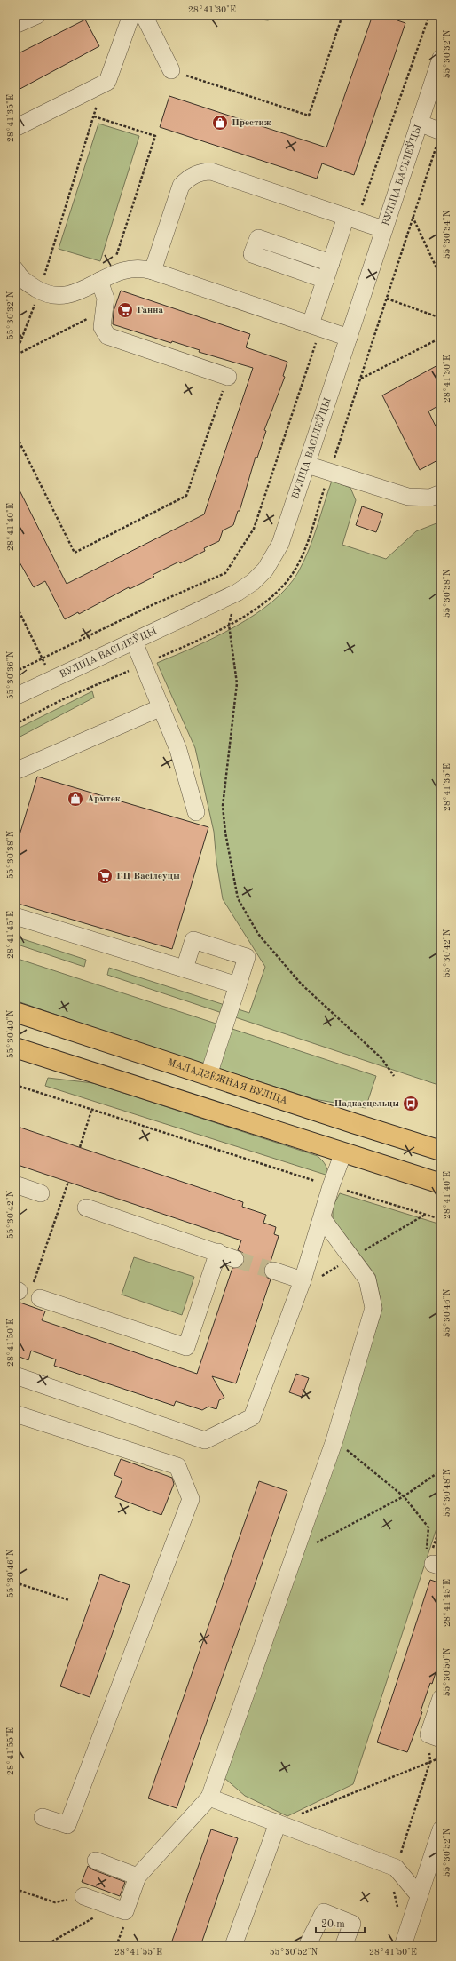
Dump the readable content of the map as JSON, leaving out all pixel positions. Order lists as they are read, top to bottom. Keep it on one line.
{"streets":{"main road":["МАЛАДЗЁЖНАЯ ВУЛІЦА"],"street":["ВУЛІЦА ВАСІЛЕЎЦЫ"]},"places":{"shop":["Престиж","Армтек"],"supermarket":["Ганна","ГЦ Васілеўцы"],"bus stop":["Падкасцельцы"]},"scale_bar":"20 m","coordinates":["28°41'30\"E","55°30'32\"N","28°41'35\"E","55°30'34\"N","28°41'40\"E","55°30'38\"N","55°30'36\"N","28°41'45\"E","55°30'42\"N","55°30'40\"N","55°30'46\"N","28°41'50\"E","55°30'48\"N","55°30'50\"N","28°41'55\"E","55°30'52\"N"]}
